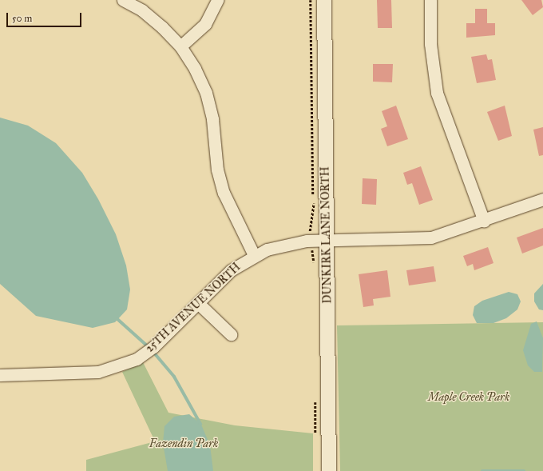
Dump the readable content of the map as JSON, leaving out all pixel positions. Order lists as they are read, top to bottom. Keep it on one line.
{"streets":{"street":["DUNKIRK LANE NORTH","25TH AVENUE NORTH"]},"crossings":[["DUNKIRK LANE NORTH","25TH AVENUE NORTH"]],"parks":["Maple Creek Park","Fazendin Park"],"scale_bar":"50 m"}
